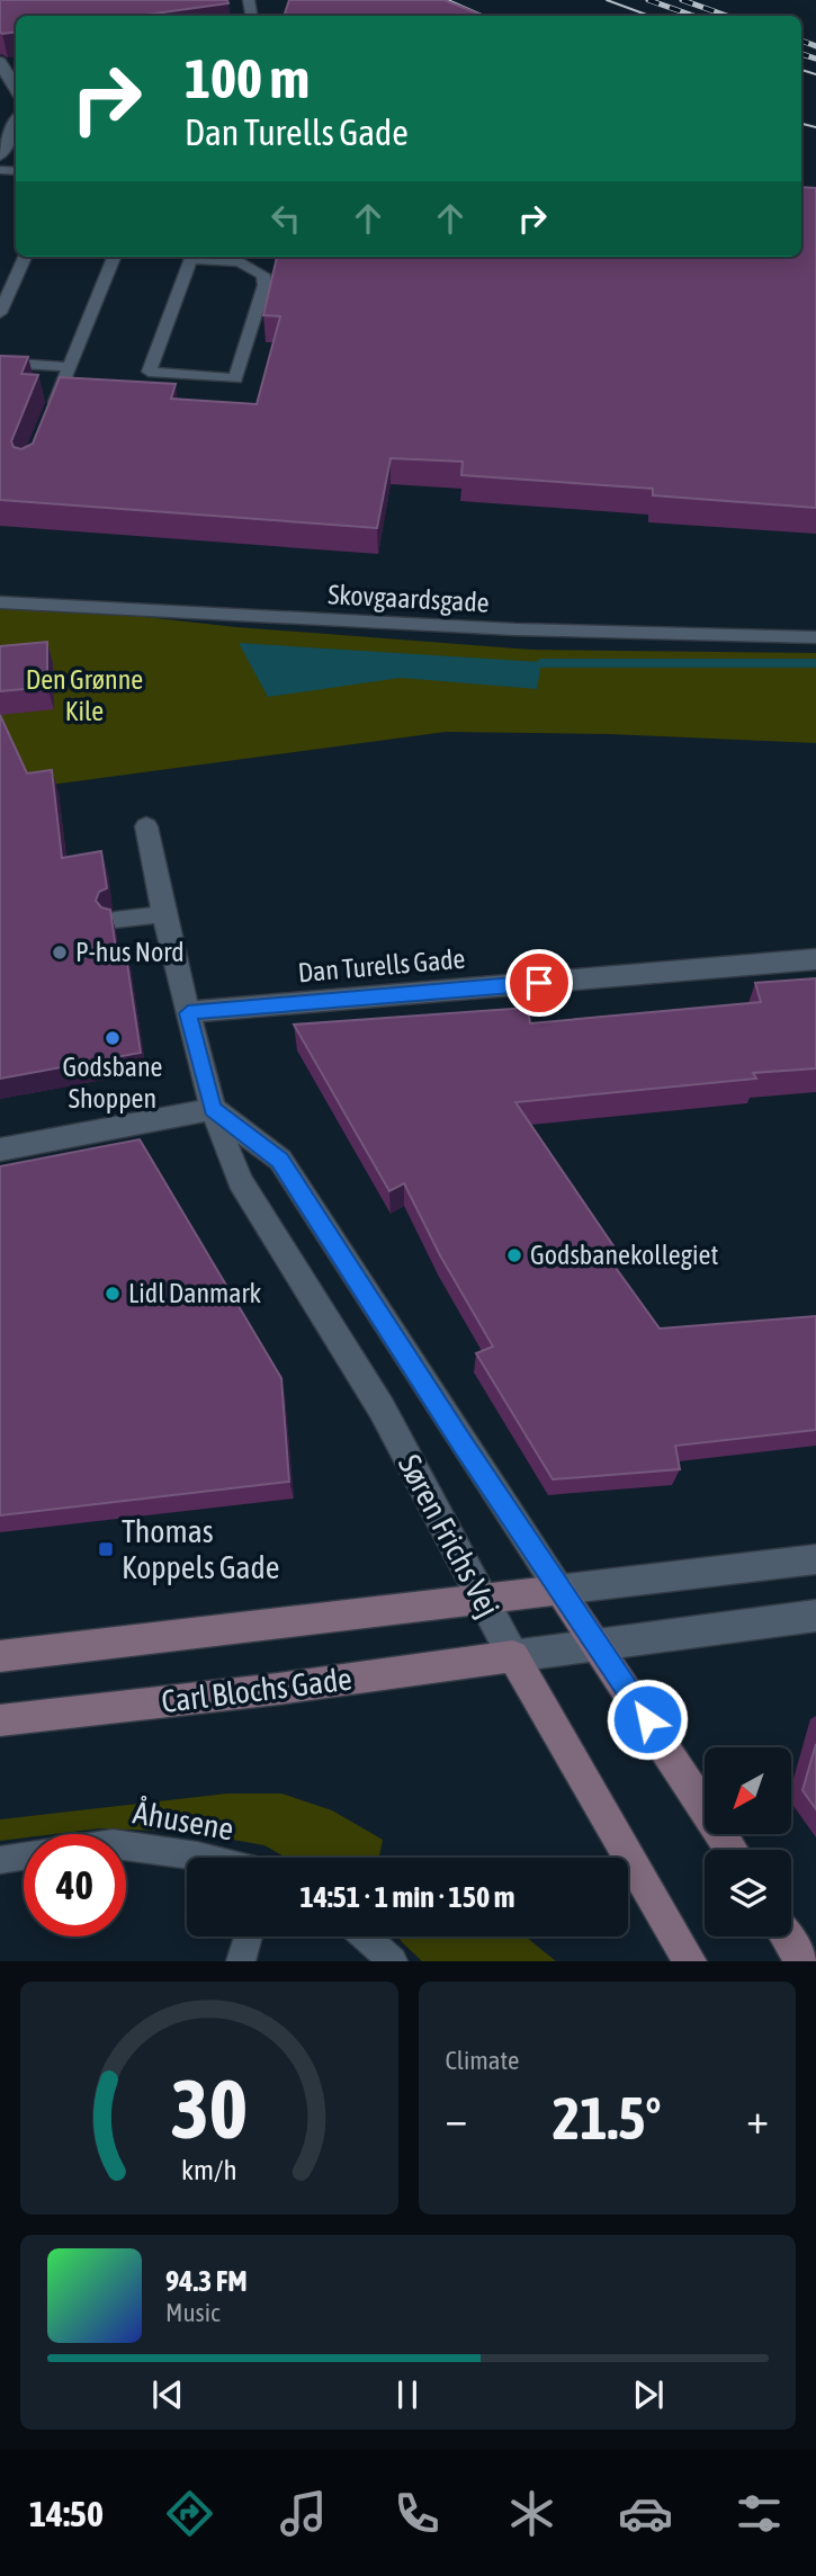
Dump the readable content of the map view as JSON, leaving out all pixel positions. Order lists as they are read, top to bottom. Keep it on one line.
{"streets":{"street":["Dan Turells Gade","Søren Frichs Vej","Carl Blochs Gade"],"lane":["Skovgaardsgade","Åhusene"]},"crossings":[["Dan Turells Gade","Søren Frichs Vej"],["Søren Frichs Vej","Carl Blochs Gade"]],"parks":["Den Grønne Kile"],"places":{"other":["P-hus Nord","Godsbane Shoppen","Godsbanekollegiet","Lidl Danmark"],"transit":["Thomas Koppels Gade"]},"north":"bottom left","page":{"turn":["100 m","Dan Turells Gade"],"limit":"40","trip":"14:51 · 1 min · 150 m","tile":"Climate","heat":["−","21.5°","+"],"song":["94.3 FM","Music"],"tabs":"14:50","gauge":["30","km/h"]}}
